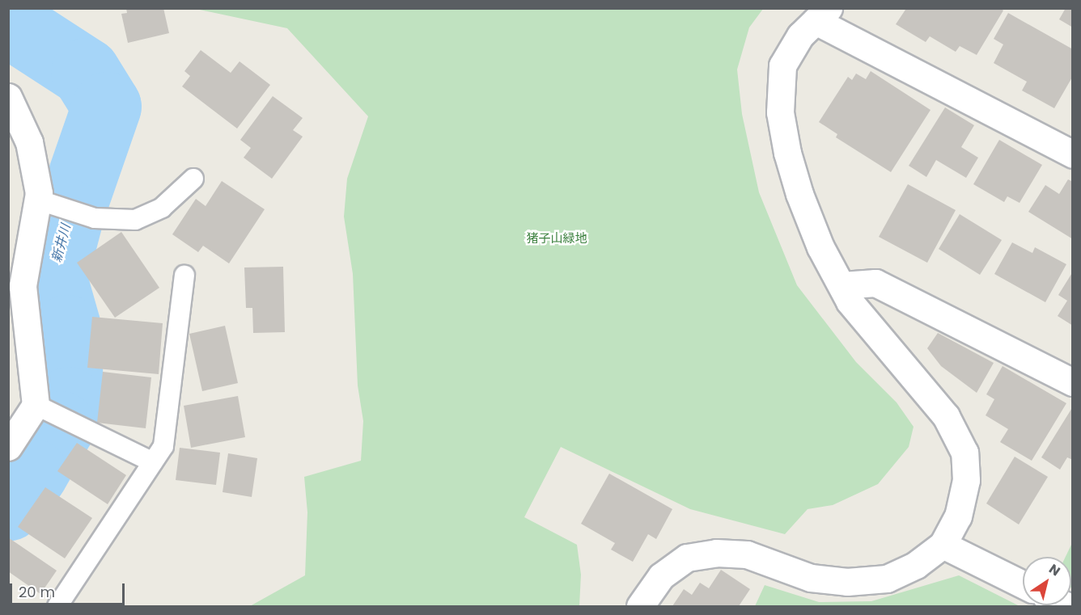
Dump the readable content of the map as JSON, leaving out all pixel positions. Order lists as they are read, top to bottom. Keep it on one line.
{"water":["新井川"],"parks":["猪子山緑地"],"scale_bar":"20 m","north":"top right"}
